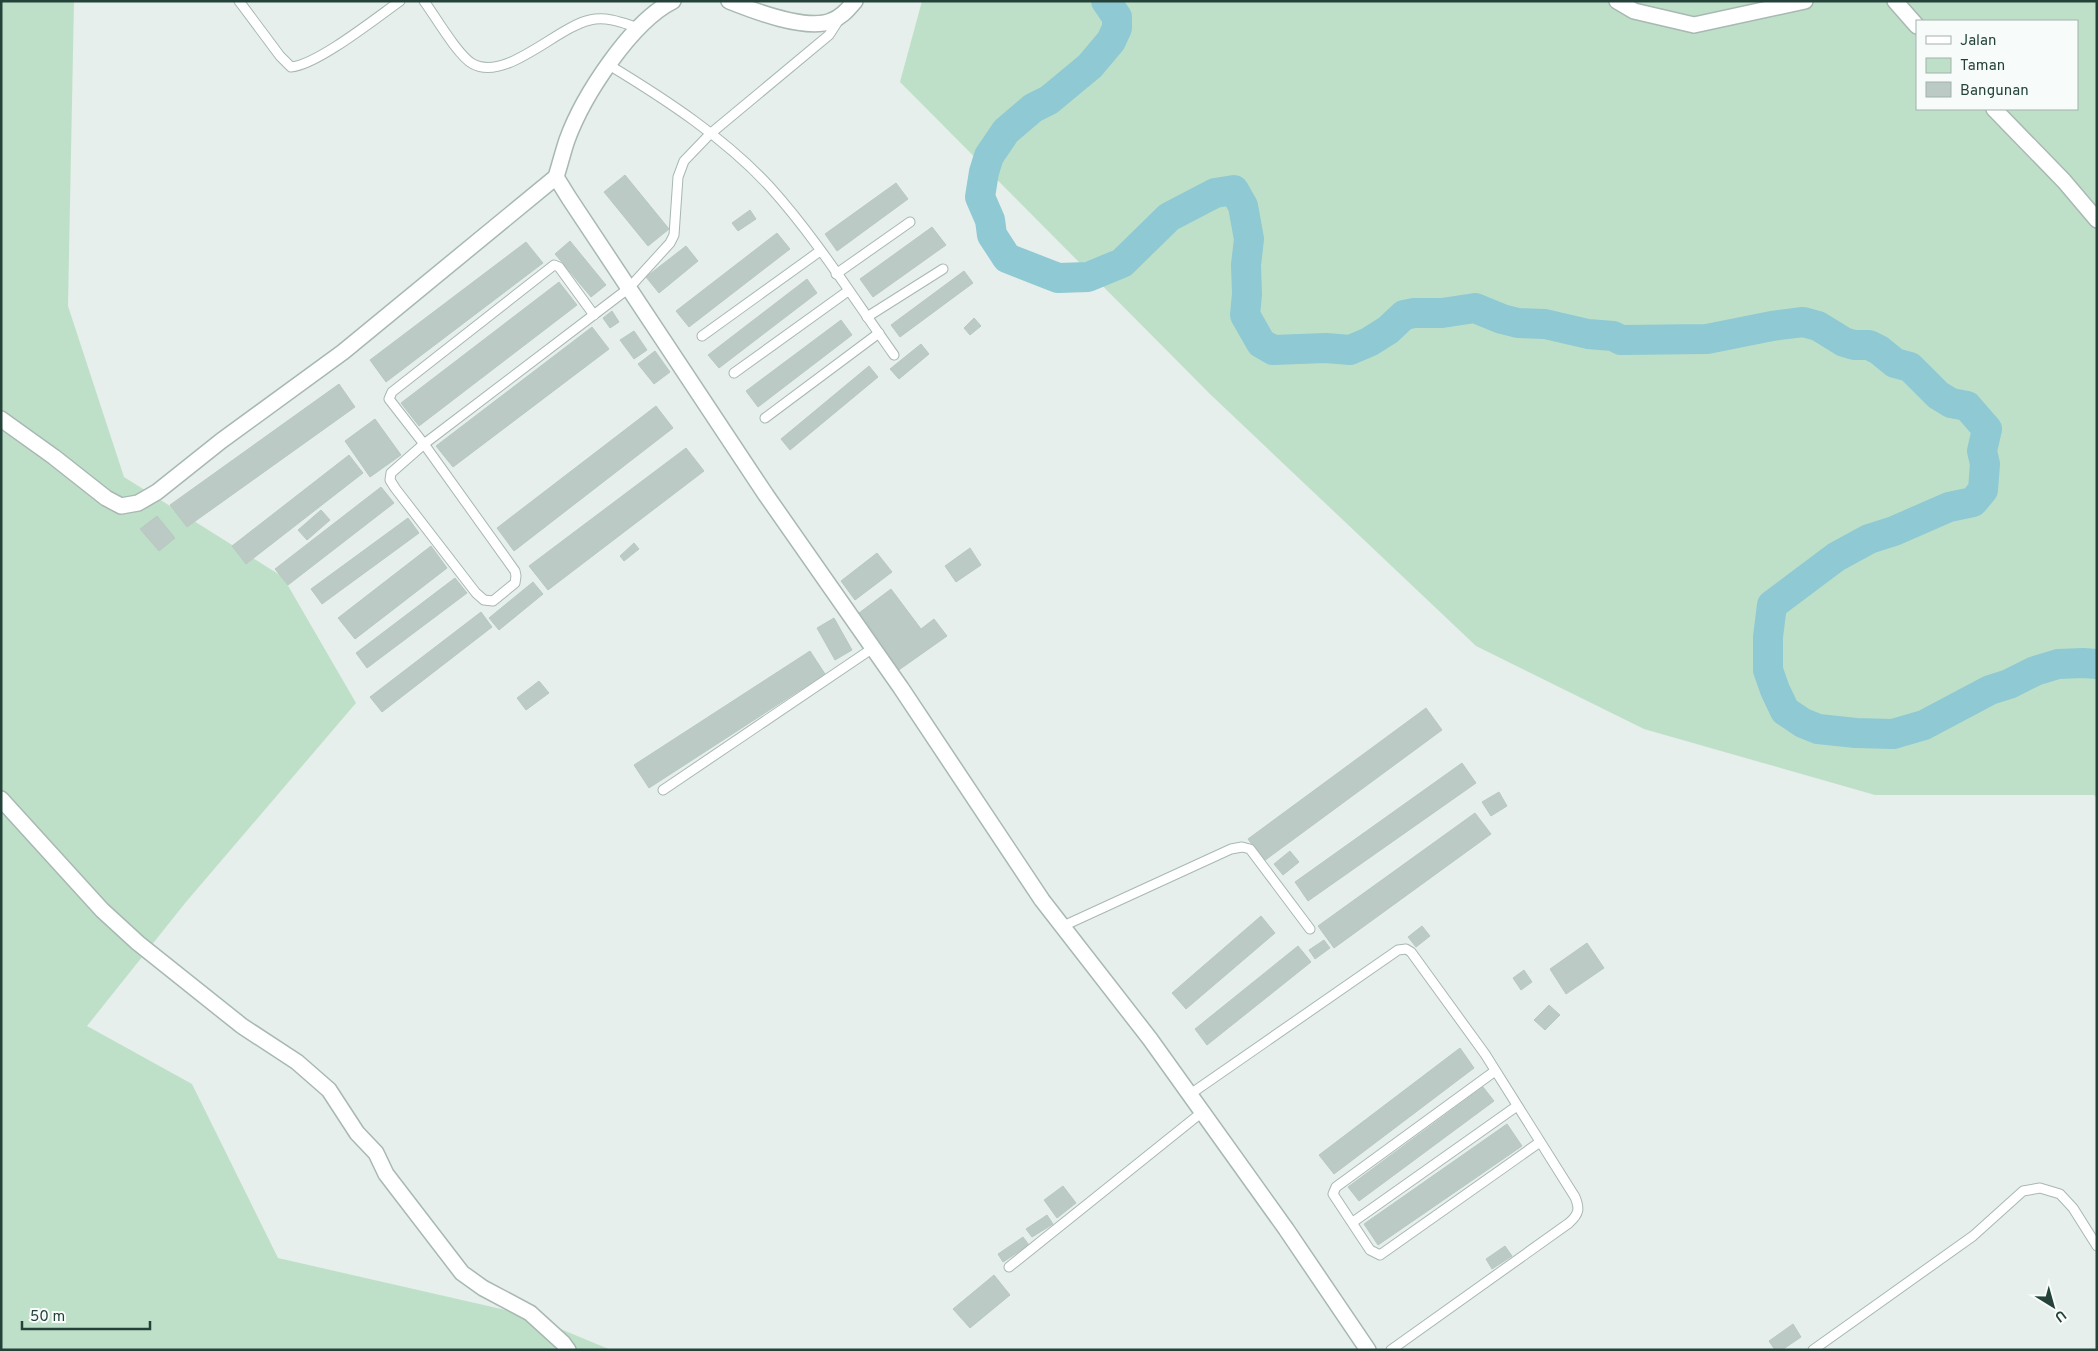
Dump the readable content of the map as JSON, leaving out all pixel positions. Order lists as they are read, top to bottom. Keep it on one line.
{"legend":["Jalan","Taman","Bangunan"],"scale_bar":"50 m","north":"bottom right"}
